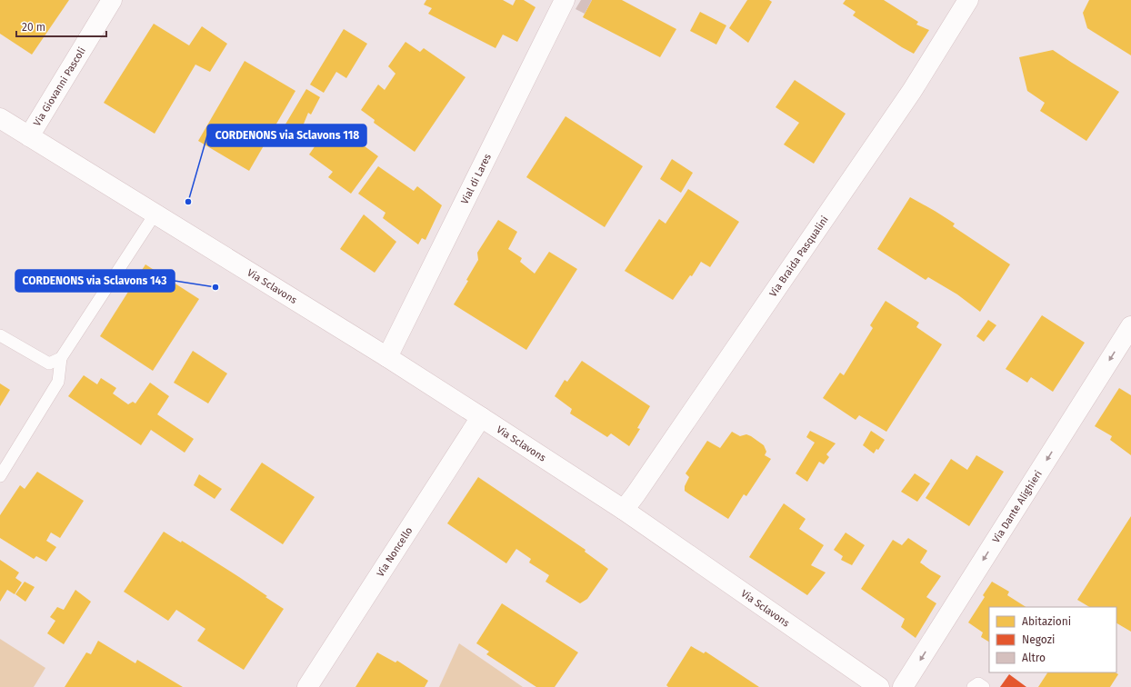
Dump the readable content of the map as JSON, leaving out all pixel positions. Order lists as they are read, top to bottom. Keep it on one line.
{"streets":{"street":["Via Giovanni Pascoli","Vial di Lares","Via Braida Pasqualini","Via Sclavons","Via Dante Alighieri","Via Noncello"]},"crossings":[["Via Giovanni Pascoli","Via Sclavons"],["Vial di Lares","Via Sclavons"],["Via Braida Pasqualini","Via Sclavons"],["Via Sclavons","Via Noncello"]],"one_way":["Via Dante Alighieri"],"places":["CORDENONS via Sclavons 118","CORDENONS via Sclavons 143"],"legend":["Abitazioni","Negozi","Altro"],"scale_bar":"20 m"}
